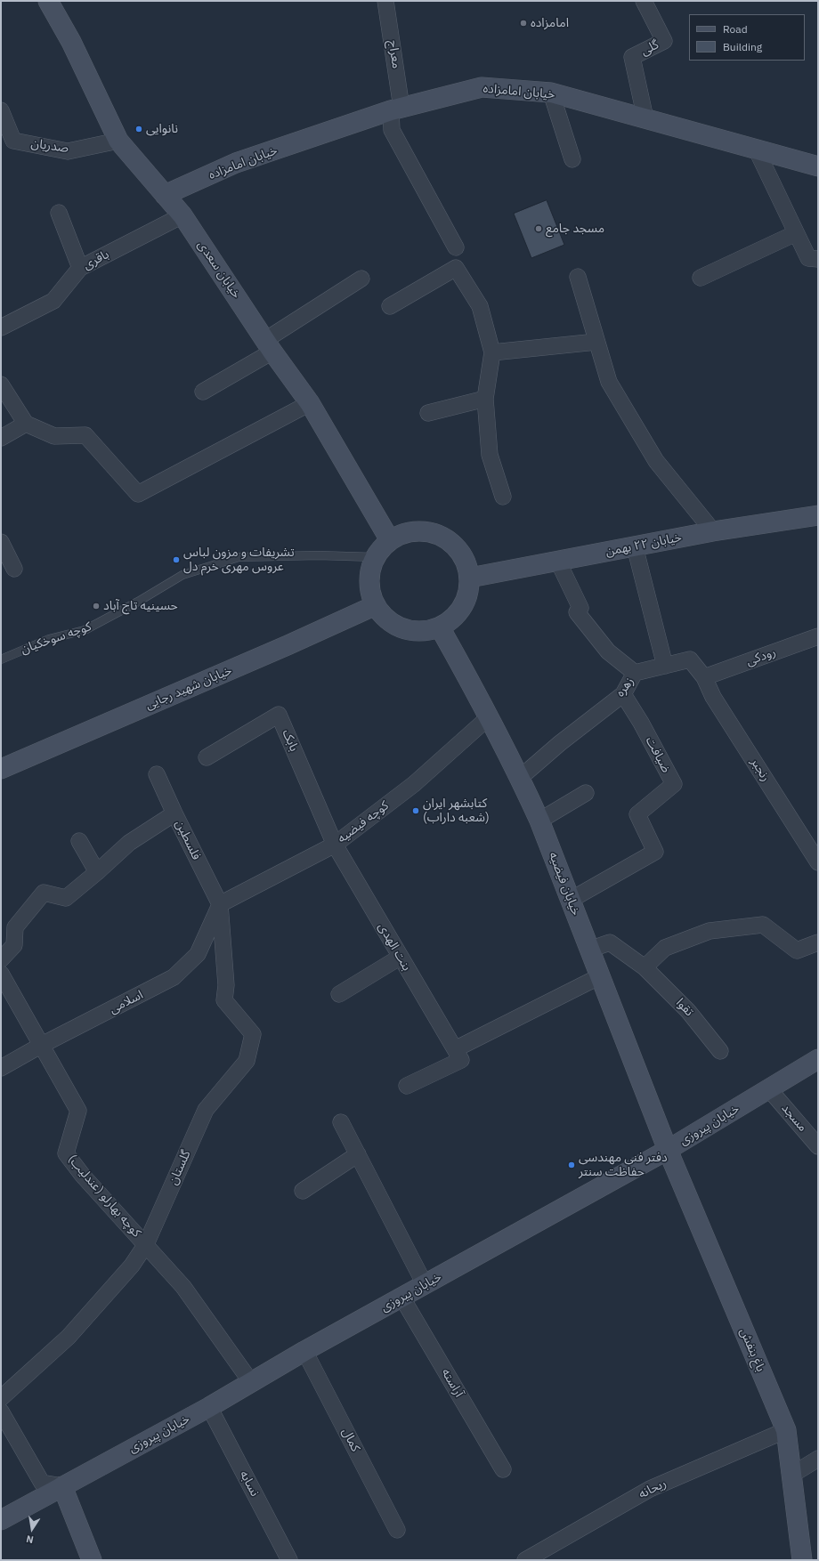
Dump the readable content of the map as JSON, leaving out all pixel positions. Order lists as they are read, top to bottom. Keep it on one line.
{"streets":{"main road":["خیابان امامزاده","خیابان سعدی","خیابان ۲۲ بهمن","خیابان شهید رجایی","خیابان فیضیه","خیابان پیروزی","باغ بنفش"],"street":["گلی","معراج","صدریان","باقری","رودکی","زهره","بابک","ضیافت","رنجبر","کوچه فیضیه","فلسطین","بنت الهدی","اسلامی","تقوا","مسجد","گلستان","کوچه بهارلو (عندلیب)","آراسته","کمال","نسابه","ریحانه"],"lane":["کوچه سوخکیان"]},"crossings":[["گلی","خیابان امامزاده"],["معراج","خیابان امامزاده"],["خیابان امامزاده","خیابان سعدی"],["صدریان","خیابان سعدی"],["باقری","خیابان سعدی"],["خیابان سعدی","خیابان ۲۲ بهمن"],["خیابان سعدی","کوچه سوخکیان"],["خیابان سعدی","خیابان شهید رجایی"],["خیابان سعدی","خیابان فیضیه"],["خیابان ۲۲ بهمن","کوچه سوخکیان"],["خیابان ۲۲ بهمن","زهره"],["خیابان ۲۲ بهمن","خیابان شهید رجایی"],["خیابان ۲۲ بهمن","خیابان فیضیه"],["کوچه سوخکیان","خیابان شهید رجایی"],["کوچه سوخکیان","خیابان فیضیه"],["رودکی","رنجبر"],["زهره","ضیافت"],["زهره","خیابان فیضیه"],["خیابان شهید رجایی","خیابان فیضیه"],["بابک","کوچه فیضیه"],["بابک","بنت الهدی"],["ضیافت","خیابان فیضیه"],["کوچه فیضیه","فلسطین"],["کوچه فیضیه","خیابان فیضیه"],["کوچه فیضیه","بنت الهدی"],["کوچه فیضیه","اسلامی"],["کوچه فیضیه","گلستان"],["فلسطین","اسلامی"],["فلسطین","گلستان"],["خیابان فیضیه","تقوا"],["خیابان فیضیه","خیابان پیروزی"],["خیابان فیضیه","باغ بنفش"],["اسلامی","گلستان"],["اسلامی","کوچه بهارلو (عندلیب)"],["مسجد","خیابان پیروزی"],["خیابان پیروزی","کوچه بهارلو (عندلیب)"],["خیابان پیروزی","باغ بنفش"],["خیابان پیروزی","آراسته"],["خیابان پیروزی","کمال"],["خیابان پیروزی","نسابه"],["گلستان","کوچه بهارلو (عندلیب)"],["باغ بنفش","ریحانه"]],"places":["امامزاده","نانوایی","مسجد جامع","تشریفات و مزون لباس عروس مهری خرم دل","حسینیه تاج آباد","کتابشهر ایران (شعبه داراب)","دفتر فنی مهندسی حفاظت سنتر"],"legend":["Road","Building"],"north":"bottom"}
